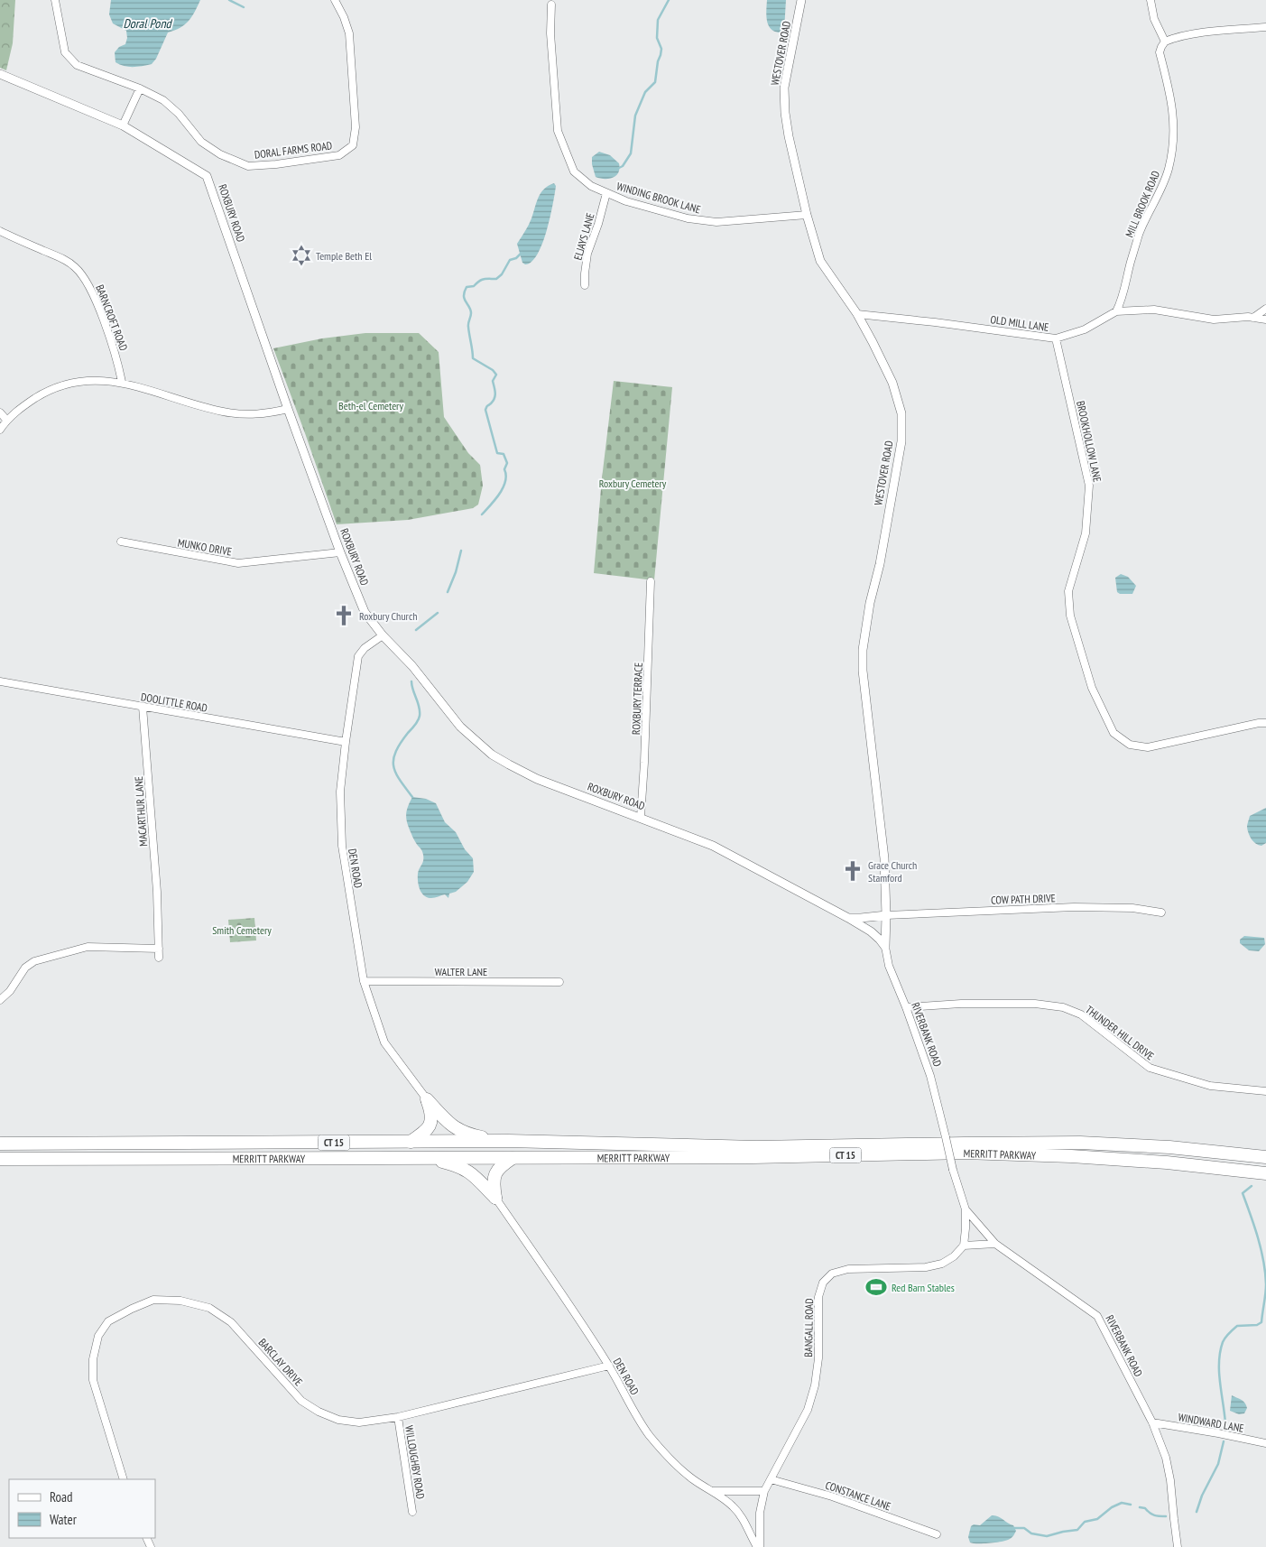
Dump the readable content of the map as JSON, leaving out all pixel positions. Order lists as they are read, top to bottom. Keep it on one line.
{"streets":{"highway":["CT 15","MERRITT PARKWAY"],"street":["WESTOVER ROAD","DORAL FARMS ROAD","WINDING BROOK LANE","MILL BROOK ROAD","ROXBURY ROAD","ELJAYS LANE","BARNCROFT ROAD","OLD MILL LANE","BROOKHOLLOW LANE","MUNKO DRIVE","ROXBURY TERRACE","DOOLITTLE ROAD","MACARTHUR LANE","DEN ROAD","COW PATH DRIVE","WALTER LANE","THUNDER HILL DRIVE","RIVERBANK ROAD","BANGALL ROAD","BARCLAY DRIVE","WINDWARD LANE","WILLOUGHBY ROAD","CONSTANCE LANE"]},"crossings":[["WESTOVER ROAD","WINDING BROOK LANE"],["WESTOVER ROAD","ROXBURY ROAD"],["WESTOVER ROAD","OLD MILL LANE"],["WESTOVER ROAD","COW PATH DRIVE"],["WESTOVER ROAD","RIVERBANK ROAD"],["WINDING BROOK LANE","ELJAYS LANE"],["MILL BROOK ROAD","OLD MILL LANE"],["ROXBURY ROAD","MUNKO DRIVE"],["ROXBURY ROAD","ROXBURY TERRACE"],["ROXBURY ROAD","DEN ROAD"],["ROXBURY ROAD","RIVERBANK ROAD"],["OLD MILL LANE","BROOKHOLLOW LANE"],["DOOLITTLE ROAD","MACARTHUR LANE"],["DOOLITTLE ROAD","DEN ROAD"],["DEN ROAD","WALTER LANE"],["DEN ROAD","BANGALL ROAD"],["DEN ROAD","BARCLAY DRIVE"],["THUNDER HILL DRIVE","RIVERBANK ROAD"],["RIVERBANK ROAD","BANGALL ROAD"],["RIVERBANK ROAD","WINDWARD LANE"],["BANGALL ROAD","CONSTANCE LANE"],["BARCLAY DRIVE","WILLOUGHBY ROAD"]],"water":["Doral Pond"],"parks":["Beth-el Cemetery","Roxbury Cemetery","Smith Cemetery"],"places":{"synagogue":["Temple Beth El"],"church":["Roxbury Church","Grace Church Stamford"],"sports":["Red Barn Stables"]},"legend":["Road","Water"]}
